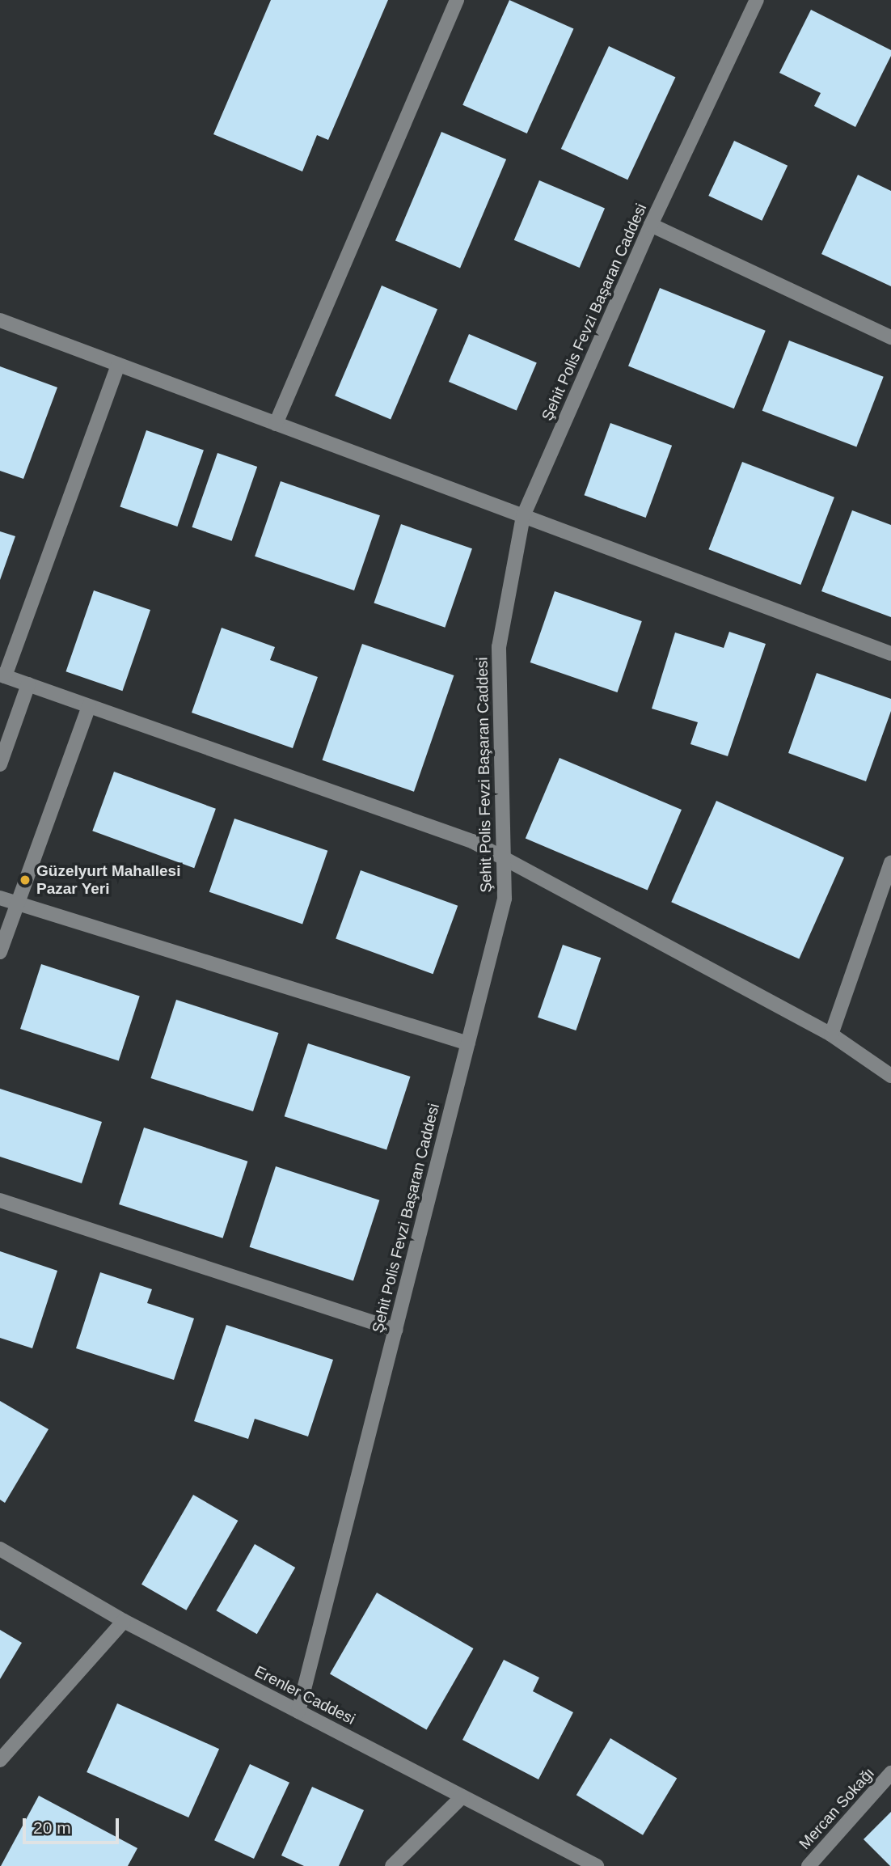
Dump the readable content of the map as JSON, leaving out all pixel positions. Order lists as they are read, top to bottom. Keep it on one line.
{"streets":{"street":["Şehit Polis Fevzi Başaran Caddesi","Erenler Caddesi","Mercan Sokağı"]},"crossings":[["Şehit Polis Fevzi Başaran Caddesi","Erenler Caddesi"]],"places":["Güzelyurt Mahallesi Pazar Yeri"],"scale_bar":"20 m"}
